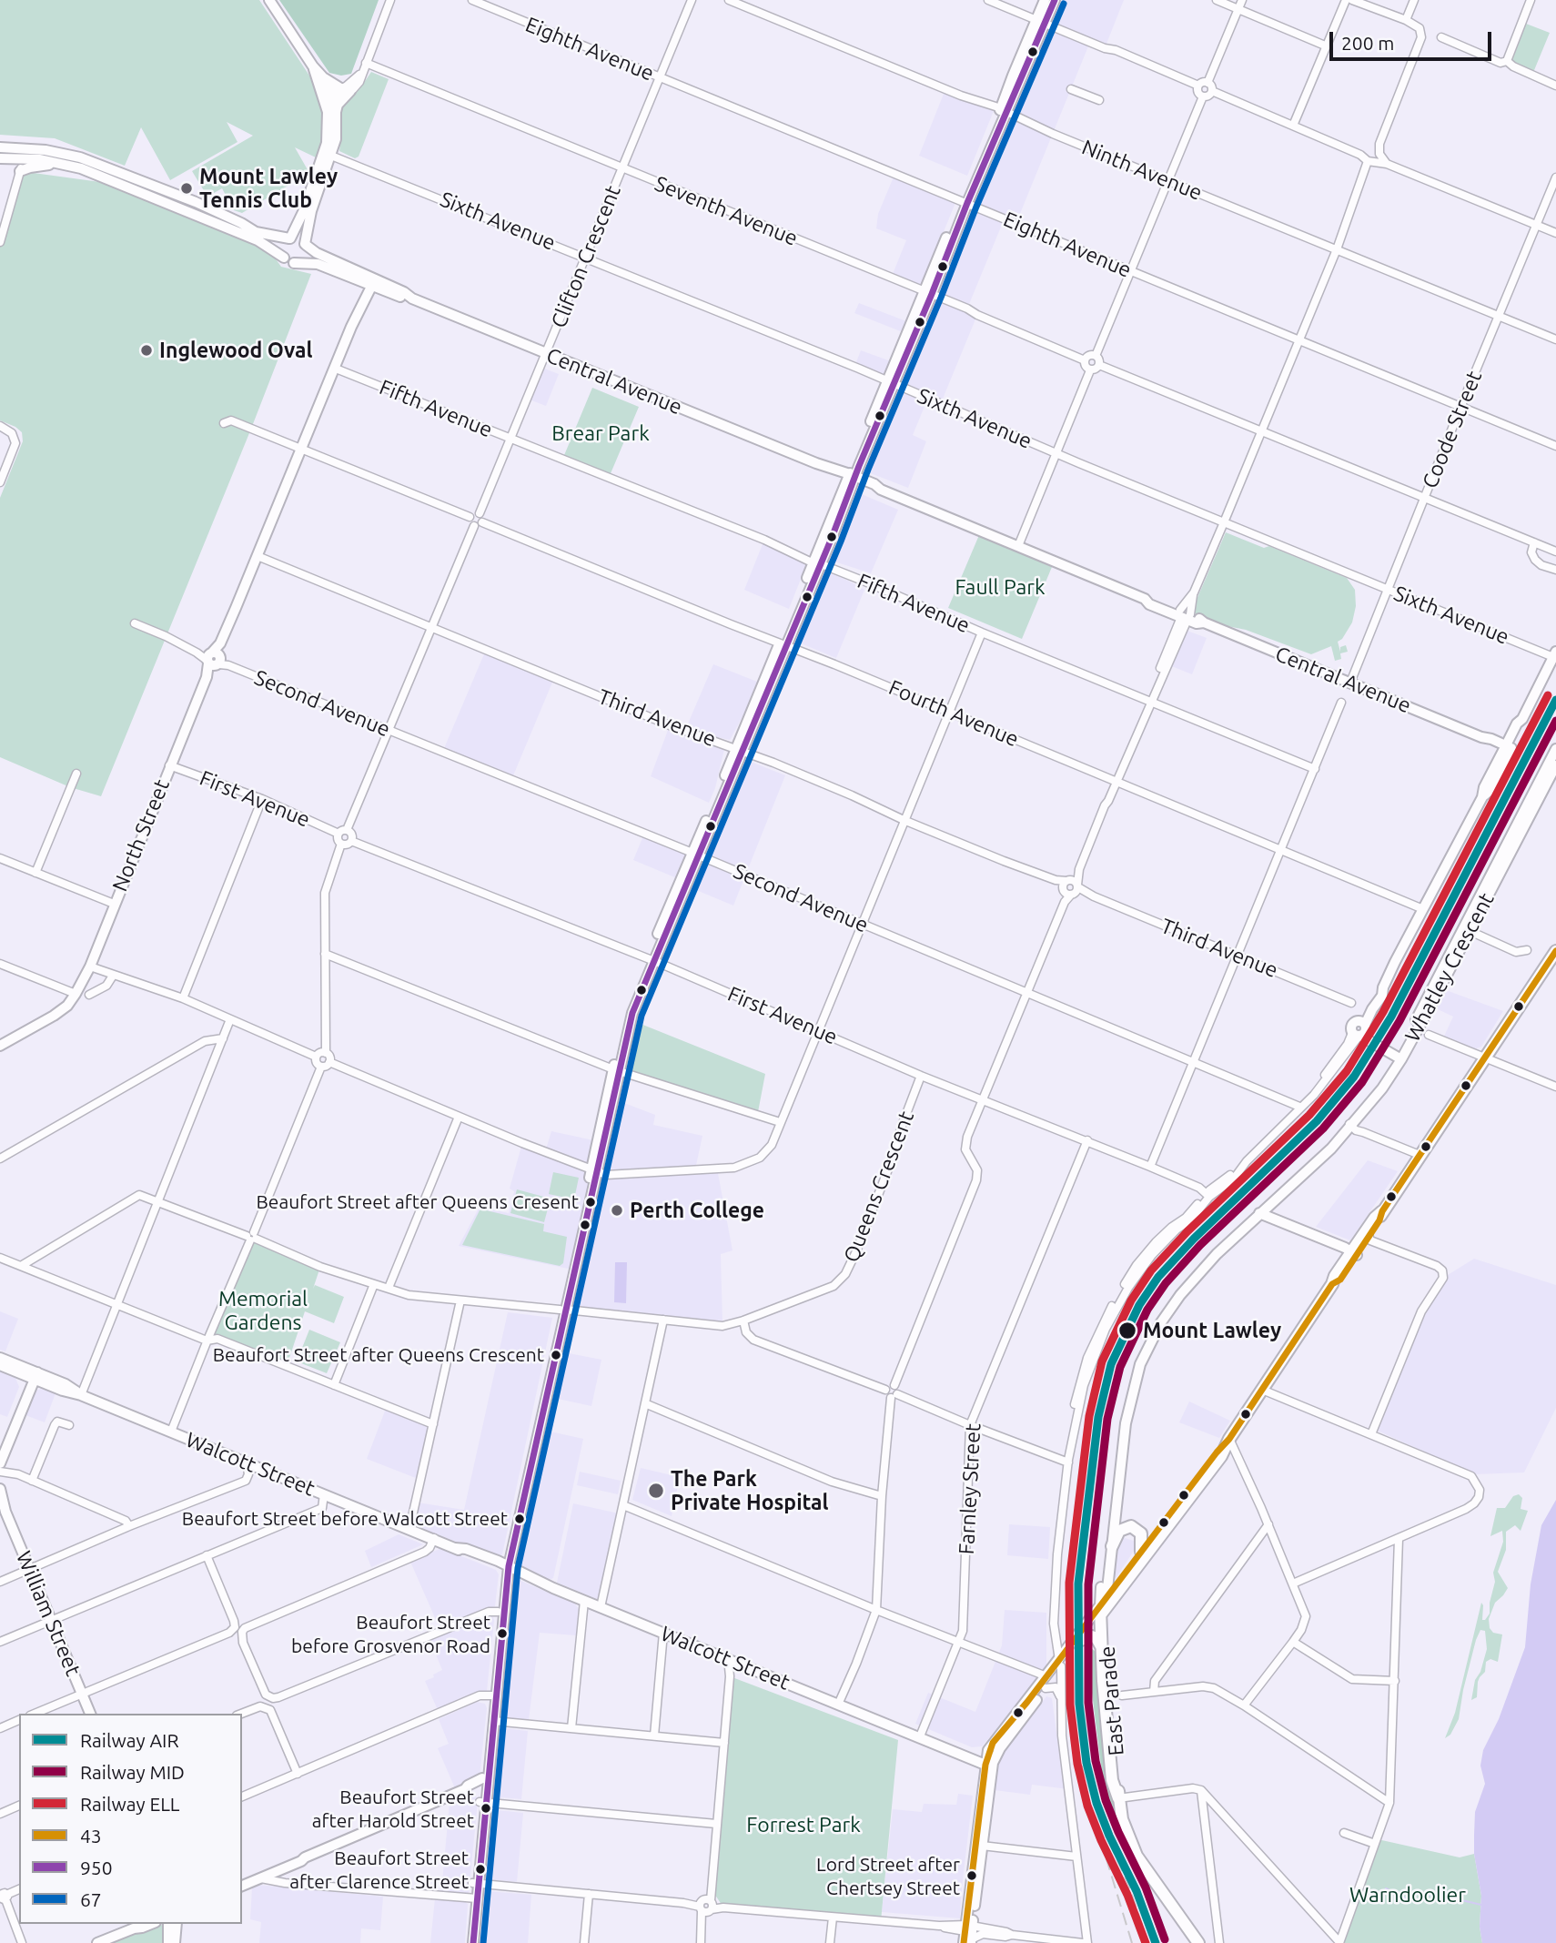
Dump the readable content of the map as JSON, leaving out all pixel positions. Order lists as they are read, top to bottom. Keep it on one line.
{"streets":{"highway":["East Parade"],"main road":["Central Avenue","North Street","Whatley Crescent","Walcott Street","William Street"],"street":["Eighth Avenue","Ninth Avenue","Seventh Avenue","Sixth Avenue","Clifton Crescent","Fifth Avenue","Coode Street","Second Avenue","Fourth Avenue","Third Avenue","First Avenue","Queens Crescent","Farnley Street"]},"crossings":[["Eighth Avenue","Clifton Crescent"],["Eighth Avenue","Coode Street"],["Ninth Avenue","Coode Street"],["Seventh Avenue","Clifton Crescent"],["Sixth Avenue","Clifton Crescent"],["Sixth Avenue","Coode Street"],["Clifton Crescent","Central Avenue"],["Clifton Crescent","Fifth Avenue"],["Clifton Crescent","Fourth Avenue"],["Central Avenue","Coode Street"],["Central Avenue","North Street"],["Fifth Avenue","North Street"],["Second Avenue","North Street"],["Third Avenue","North Street"],["First Avenue","North Street"],["First Avenue","Queens Crescent"],["First Avenue","Farnley Street"],["Whatley Crescent","East Parade"],["Walcott Street","Farnley Street"]],"parks":["Brear Park","Faull Park","Memorial Gardens","Forrest Park","Warndoolier"],"places":["Mount Lawley Tennis Club","Inglewood Oval","Beaufort Street after Queens Cresent","Perth College","Mount Lawley","Beaufort Street after Queens Crescent","The Park Private Hospital","Beaufort Street before Walcott Street","Beaufort Street before Grosvenor Road","Beaufort Street after Harold Street","Beaufort Street after Clarence Street","Lord Street after Chertsey Street"],"lines":["transit line 950","transit line 67","rail line ELL","rail line AIR","rail line MID","transit line 43"],"legend":["Railway AIR","Railway MID","Railway ELL","43","950","67"],"scale_bar":"200 m"}
